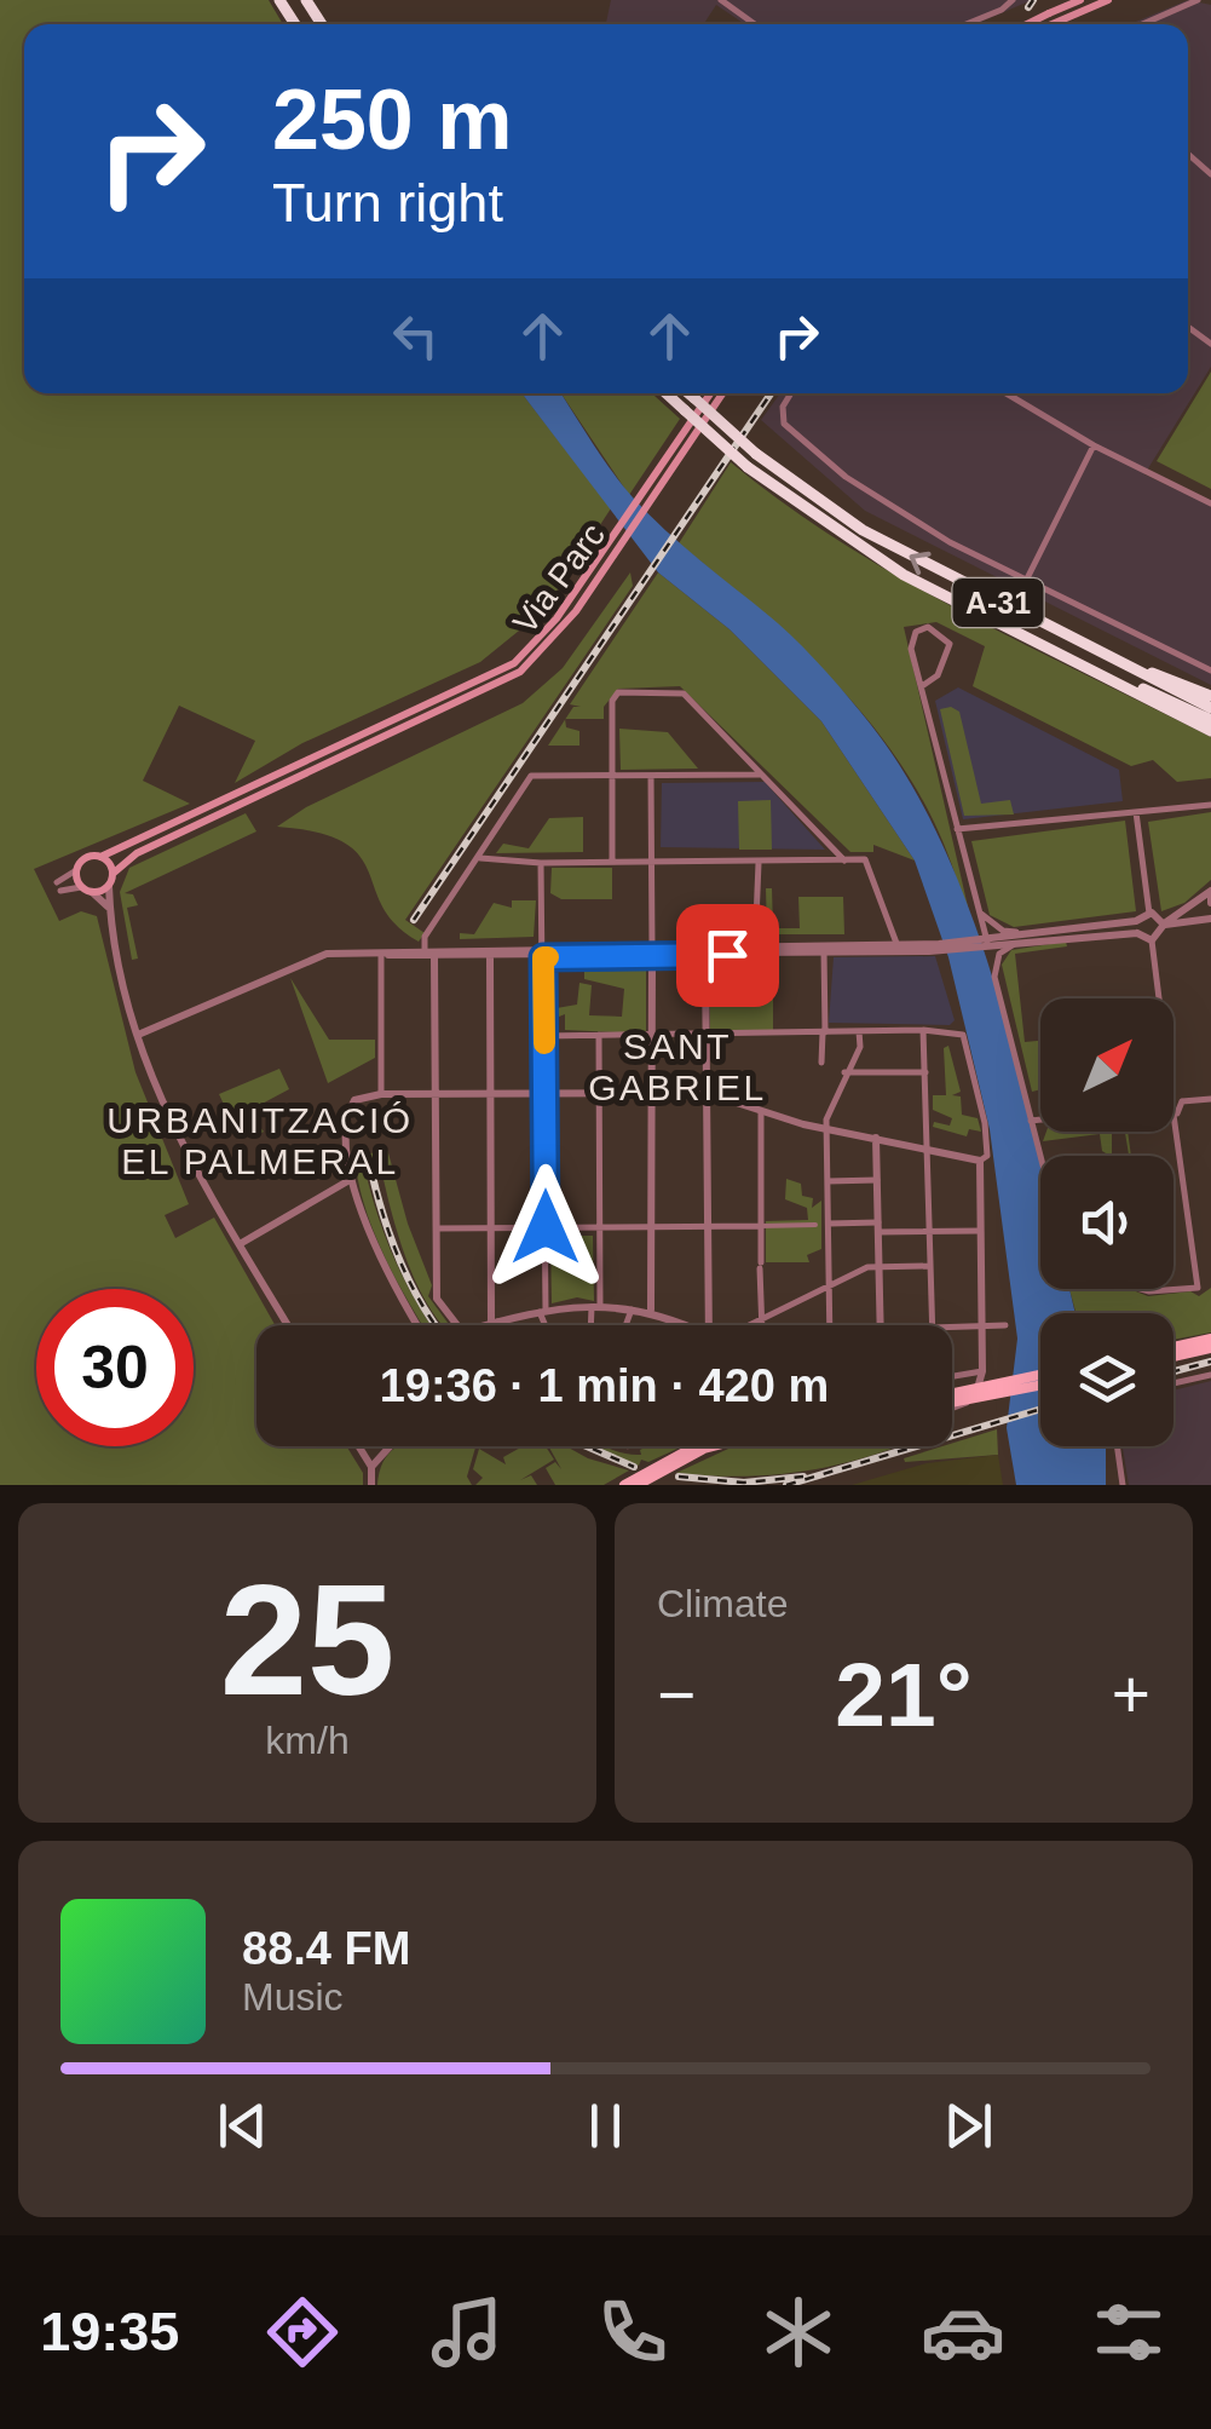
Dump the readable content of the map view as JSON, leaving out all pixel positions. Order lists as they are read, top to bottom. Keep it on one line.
{"streets":{"highway":["A-31"],"main road":["Via Parc"]},"districts":["SANT GABRIEL","URBANITZACIÓ EL PALMERAL"],"north":"top right","page":{"turn":["250 m","Turn right"],"limit":"30","trip":"19:36 · 1 min · 420 m","tile":[["25","km/h"],"Climate"],"heat":["−","21°","+"],"song":["88.4 FM","Music"],"tabs":"19:35"}}
